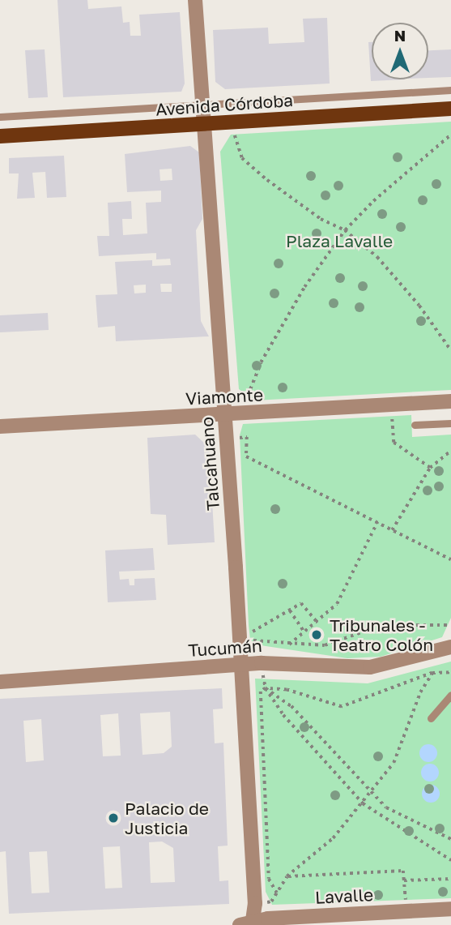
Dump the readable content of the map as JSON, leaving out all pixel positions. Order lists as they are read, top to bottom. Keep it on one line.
{"streets":{"main road":["Avenida Córdoba"],"street":["Viamonte","Talcahuano","Tucumán","Lavalle"]},"crossings":[["Avenida Córdoba","Talcahuano"],["Viamonte","Talcahuano"],["Talcahuano","Tucumán"],["Talcahuano","Lavalle"]],"parks":["Plaza Lavalle"],"places":["Tribunales - Teatro Colón","Palacio de Justicia"],"north":"top"}
